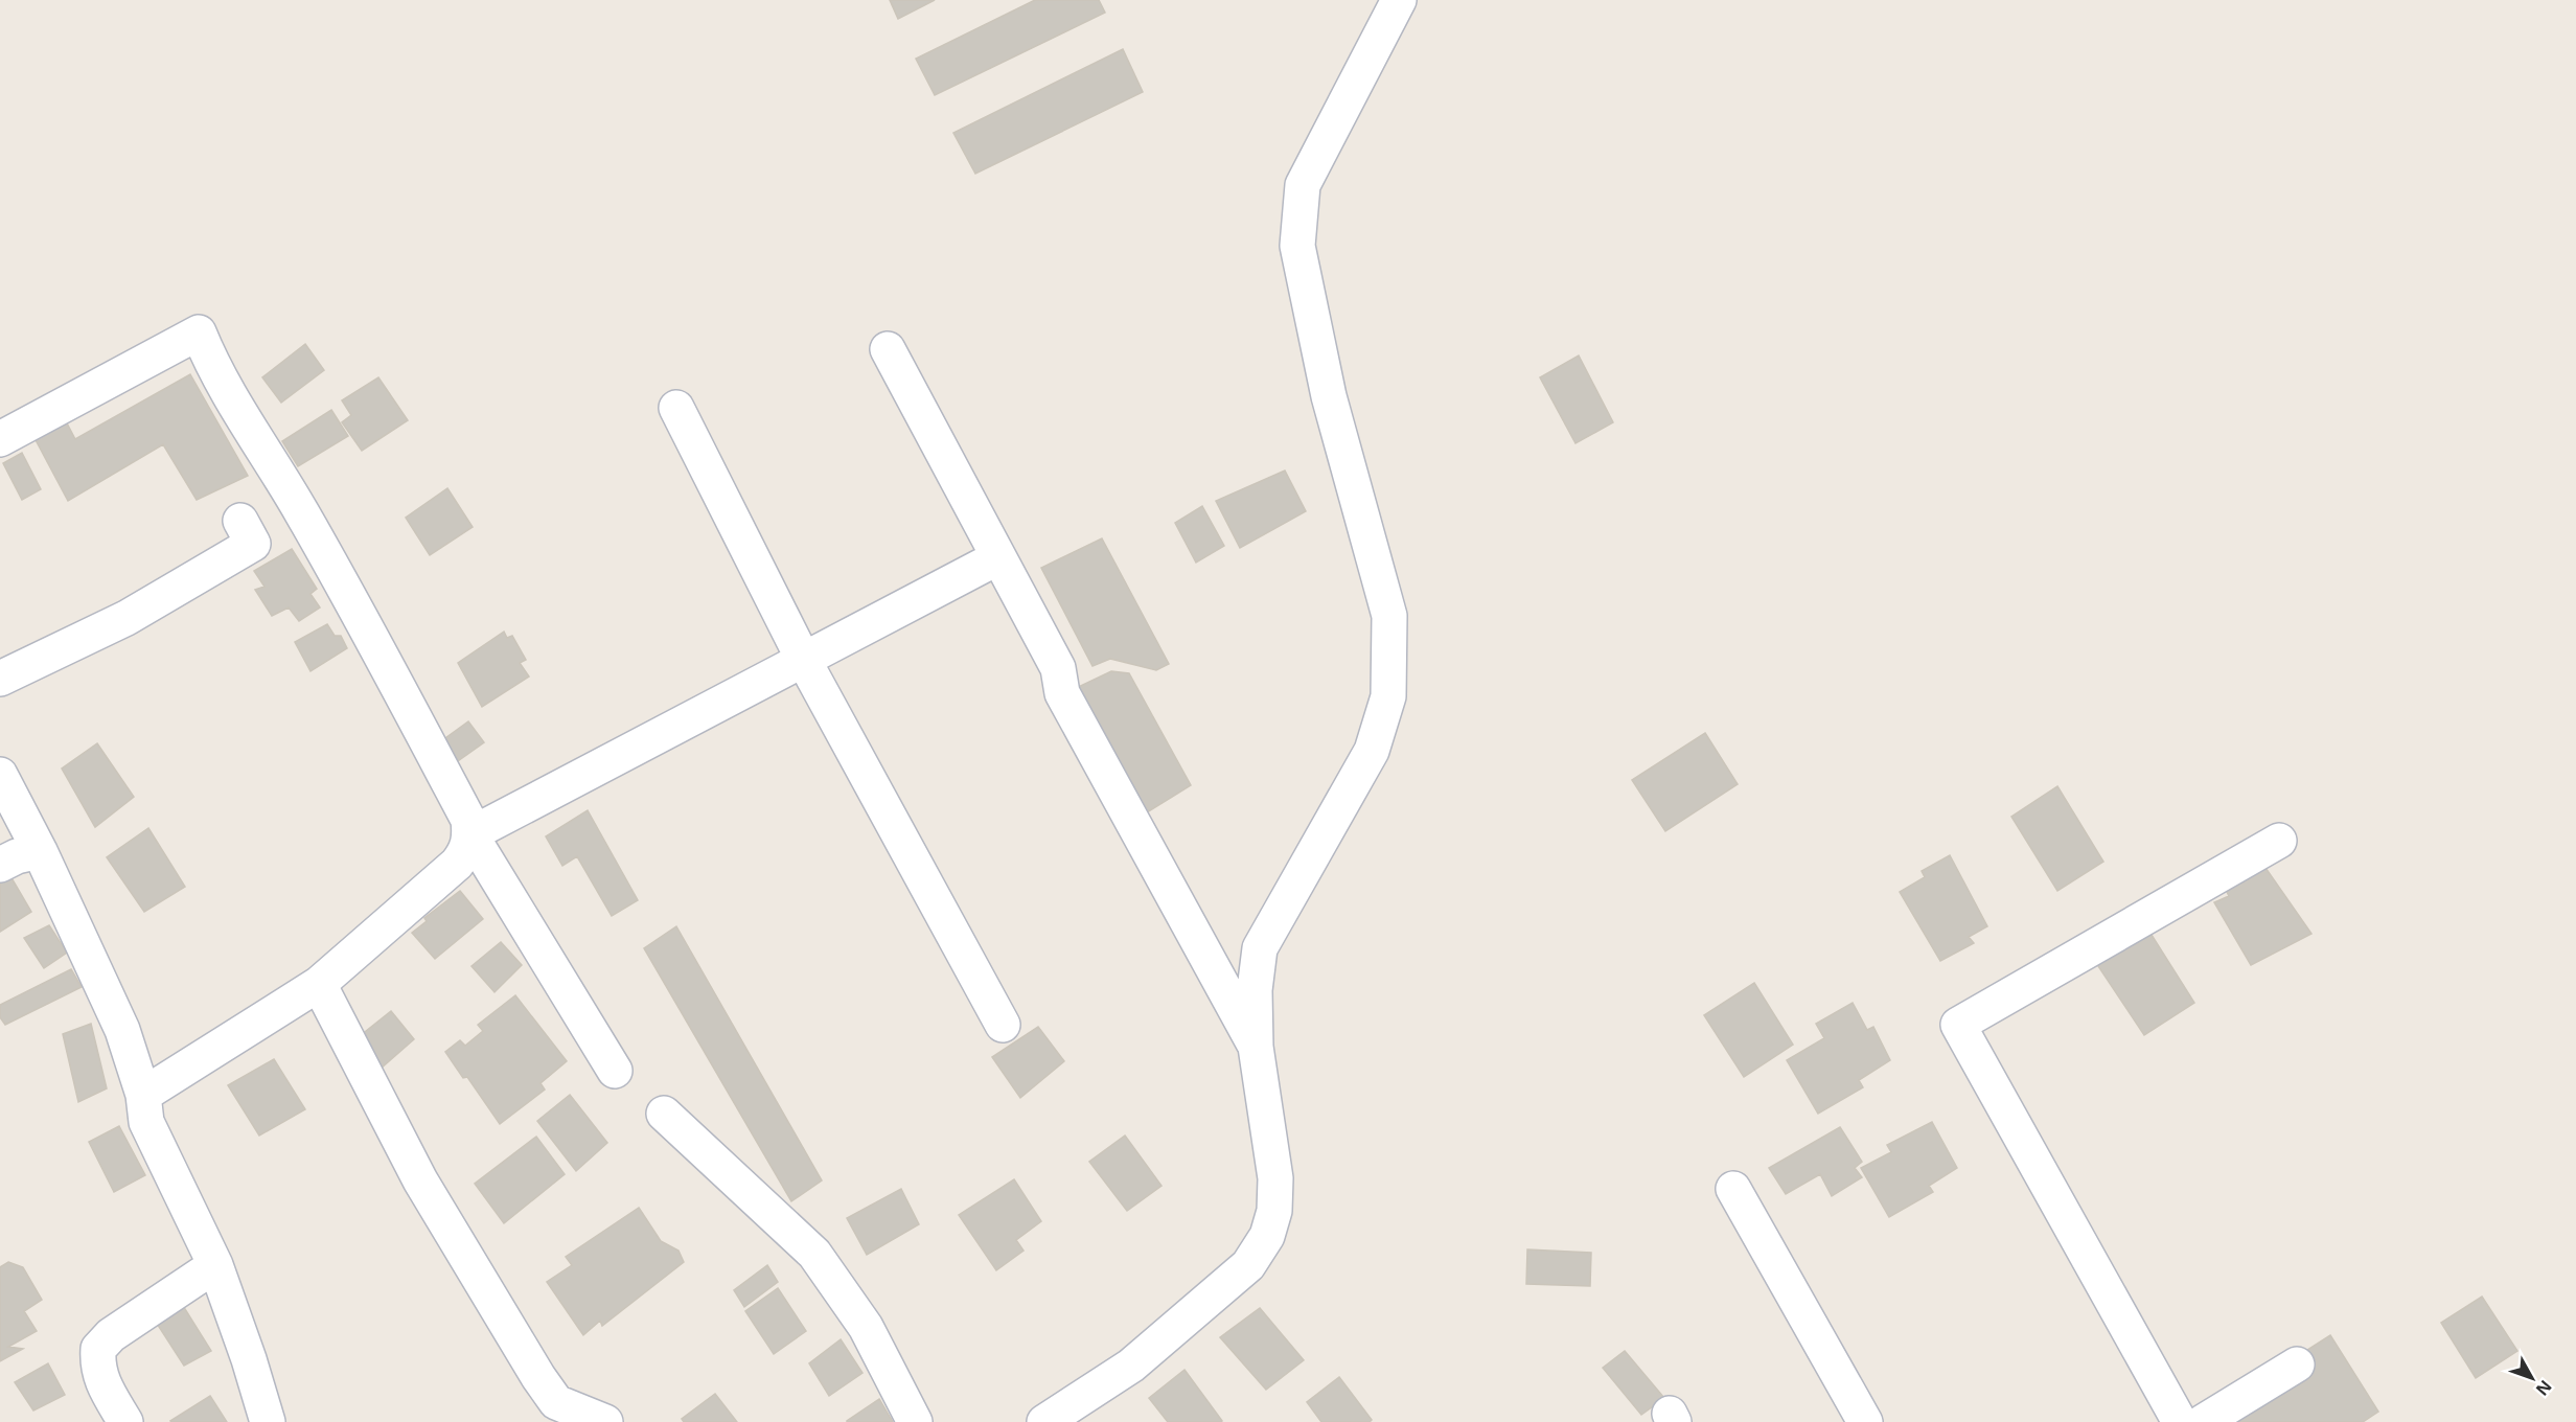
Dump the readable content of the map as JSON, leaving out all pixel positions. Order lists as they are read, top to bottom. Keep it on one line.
{"north":"bottom right"}
